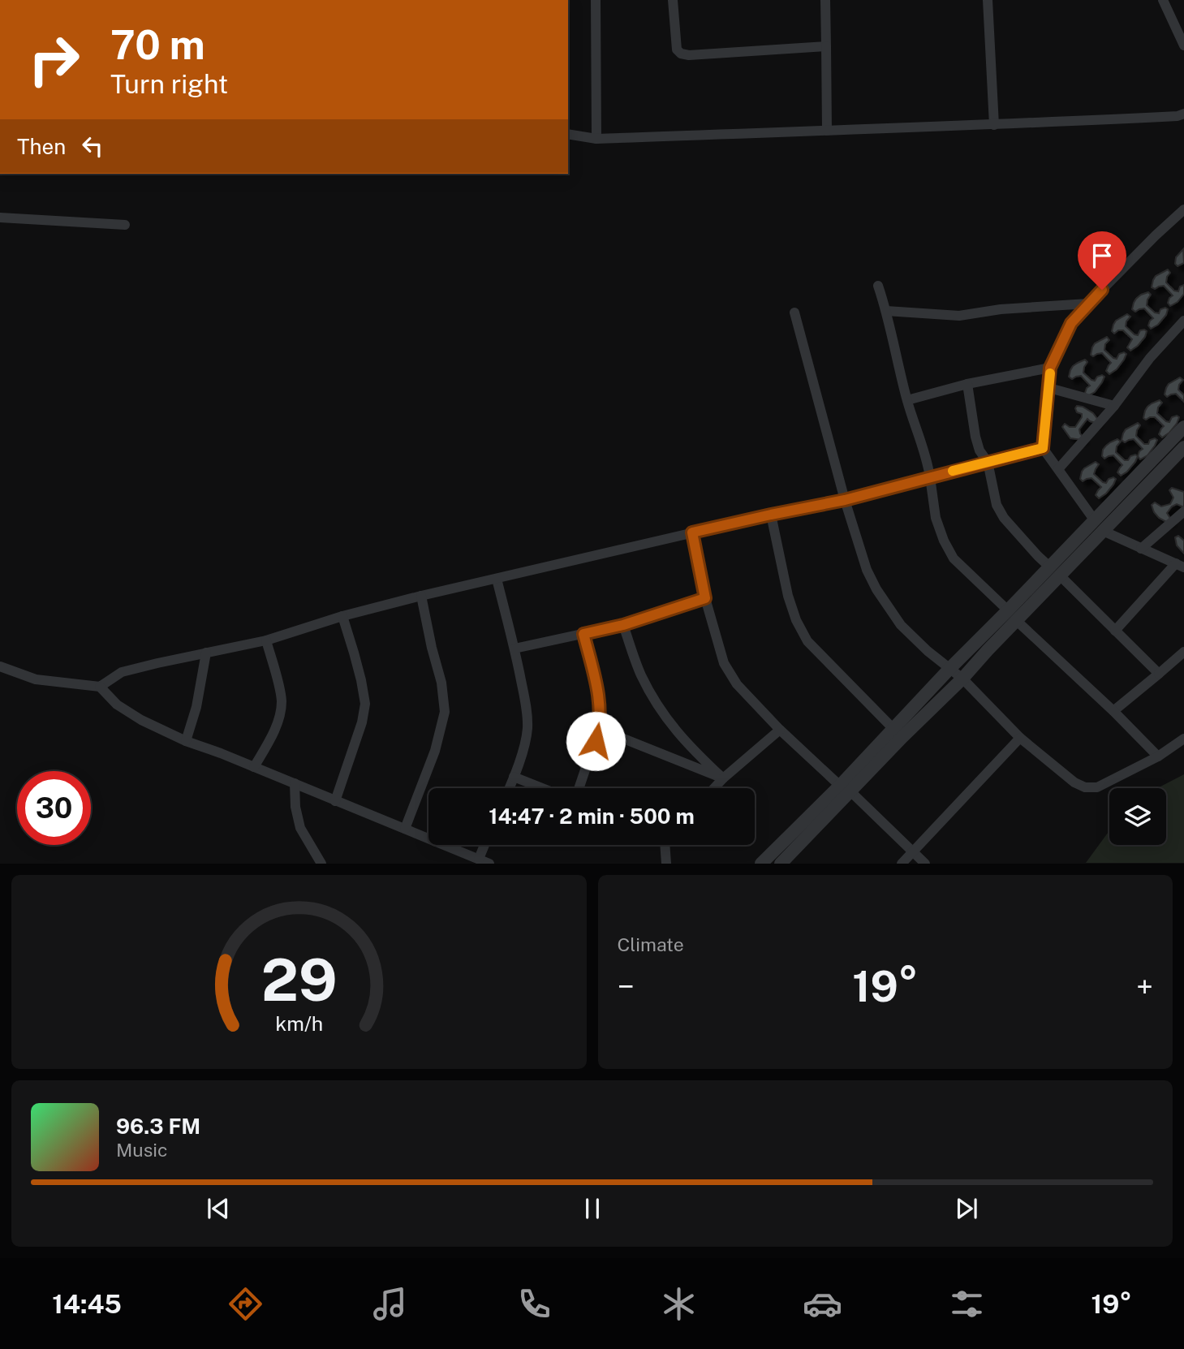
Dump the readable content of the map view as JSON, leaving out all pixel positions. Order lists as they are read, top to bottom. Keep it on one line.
{"page":{"turn":["70 m","Turn right"],"then":"Then","limit":"30","trip":"14:47 · 2 min · 500 m","tile":"Climate","heat":["−","19°","+"],"song":["96.3 FM","Music"],"tabs":["14:45","19°"],"gauge":["29","km/h"]}}
